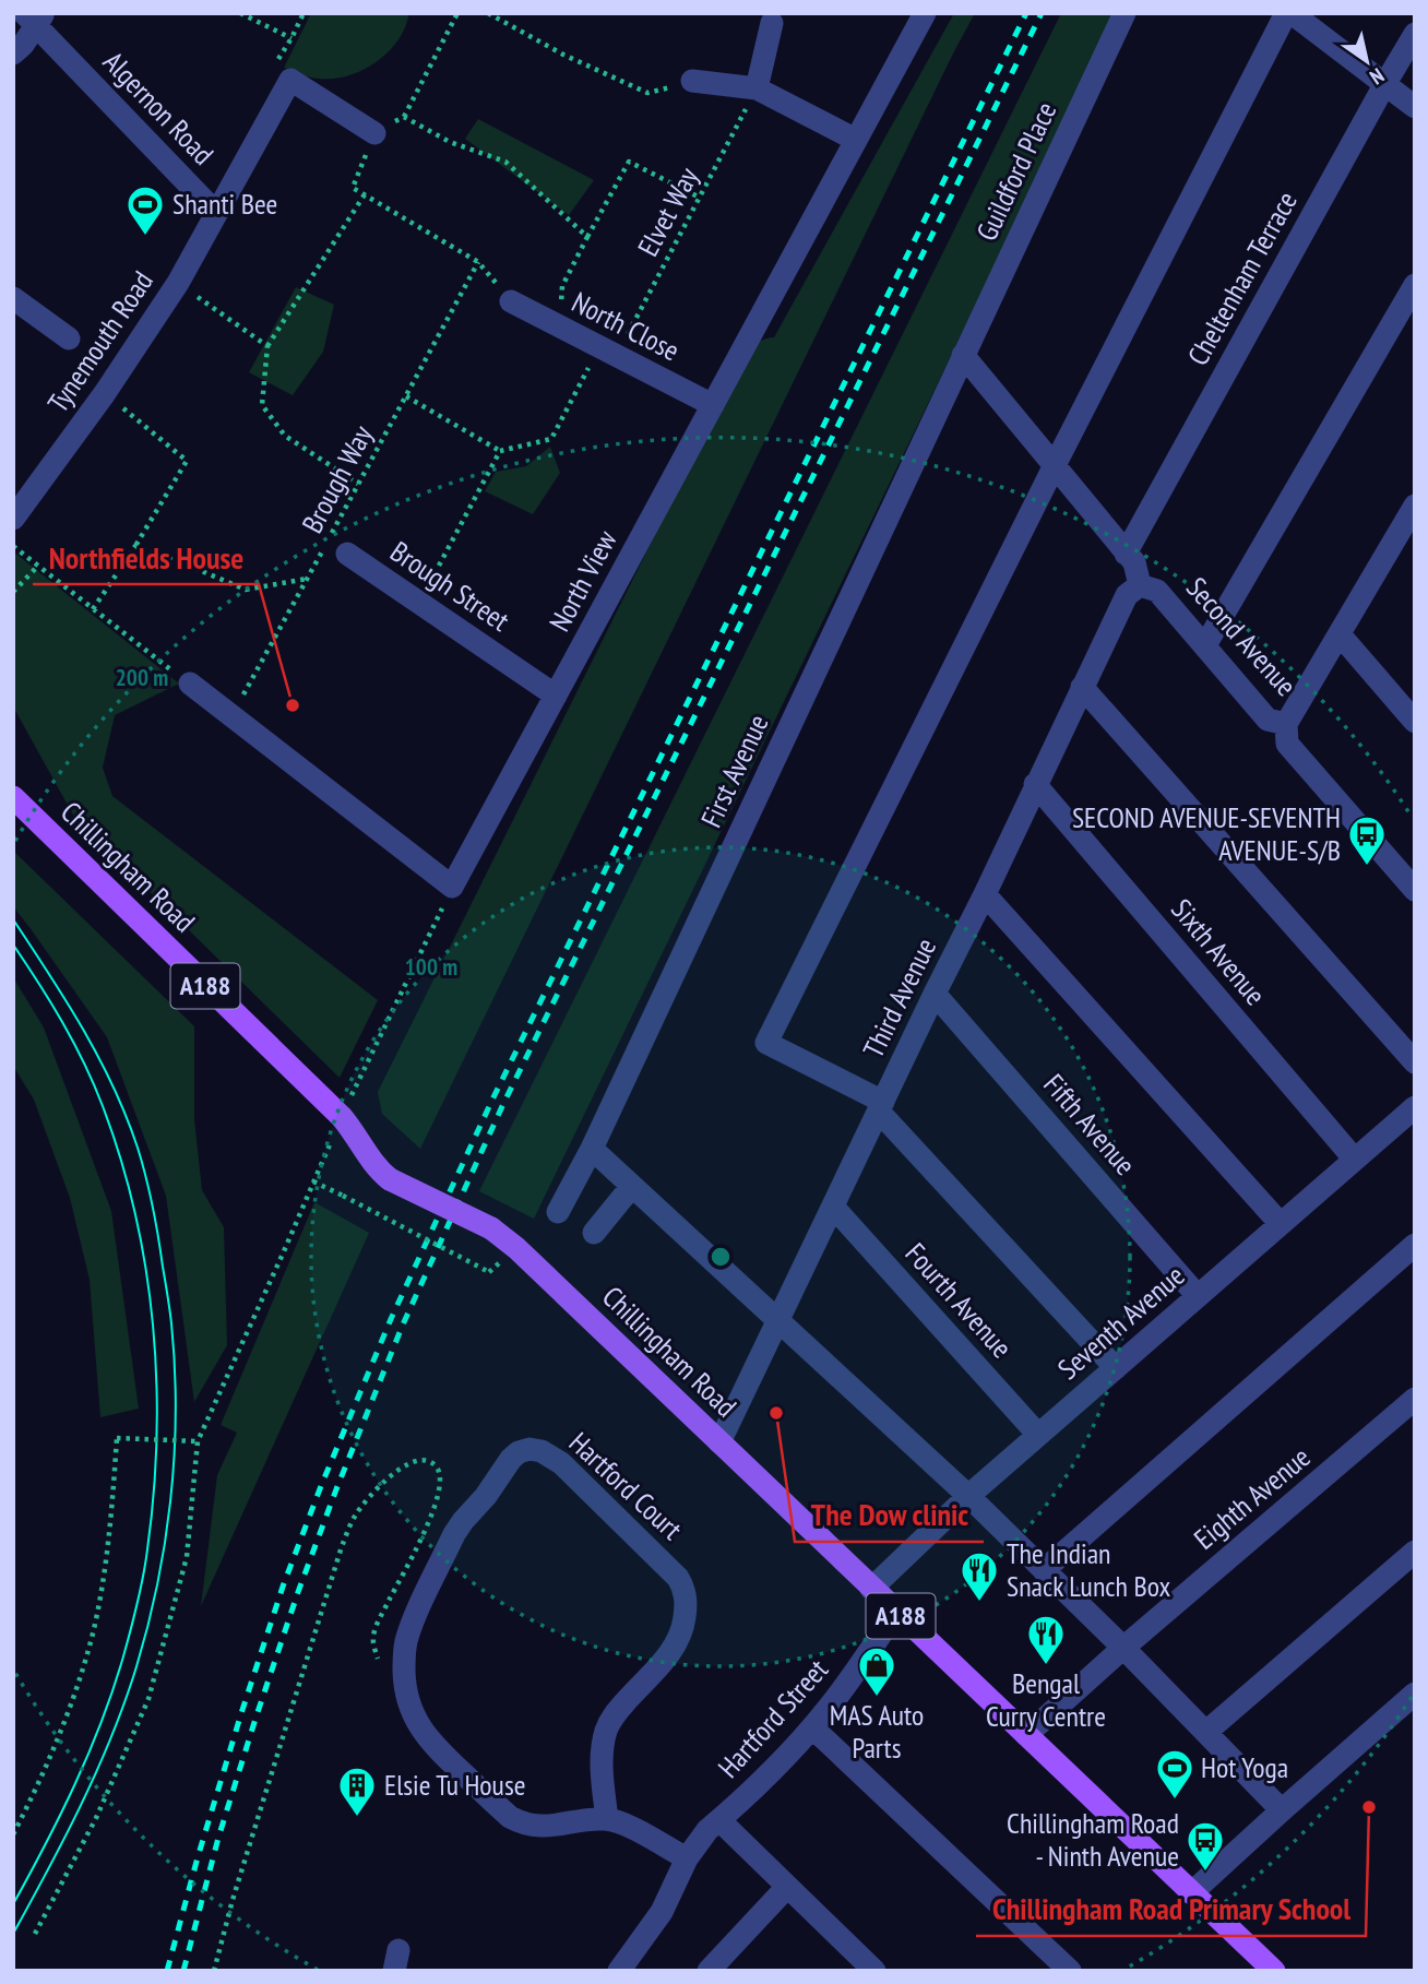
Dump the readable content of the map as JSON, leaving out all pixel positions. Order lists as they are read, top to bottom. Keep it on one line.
{"streets":{"main road":["Chillingham Road","A188"],"street":["Algernon Road","Guildford Place","Cheltenham Terrace","North Close","Tynemouth Road","North View","Brough Street","Second Avenue","First Avenue","Sixth Avenue","Third Avenue","Fifth Avenue","Fourth Avenue","Seventh Avenue","Hartford Court","Eighth Avenue","Hartford Street"],"path":["Elvet Way","Brough Way"]},"crossings":[["Algernon Road","Tynemouth Road"],["Guildford Place","Second Avenue"],["Guildford Place","First Avenue"],["Elvet Way","North Close"],["Cheltenham Terrace","Second Avenue"],["North Close","North View"],["North View","Brough Street"],["Second Avenue","First Avenue"],["Second Avenue","Third Avenue"],["Chillingham Road","Third Avenue"],["Chillingham Road","Seventh Avenue"],["Chillingham Road","Eighth Avenue"],["Chillingham Road","Hartford Street"],["Sixth Avenue","Third Avenue"],["Sixth Avenue","Seventh Avenue"],["Third Avenue","Fifth Avenue"],["Third Avenue","Fourth Avenue"],["Fifth Avenue","Seventh Avenue"],["Fourth Avenue","Seventh Avenue"],["Hartford Court","Hartford Street"]],"places":{"sports":["Shanti Bee","Hot Yoga"],"other":["Northfields House","The Dow clinic","Chillingham Road Primary School"],"bus stop":["SECOND AVENUE-SEVENTH AVENUE-S/B","Chillingham Road - Ninth Avenue"],"restaurant":["The Indian Snack Lunch Box","Bengal Curry Centre"],"shop":["MAS Auto Parts"],"building":["Elsie Tu House"]},"north":"bottom right","rings":["200 m","100 m"]}
